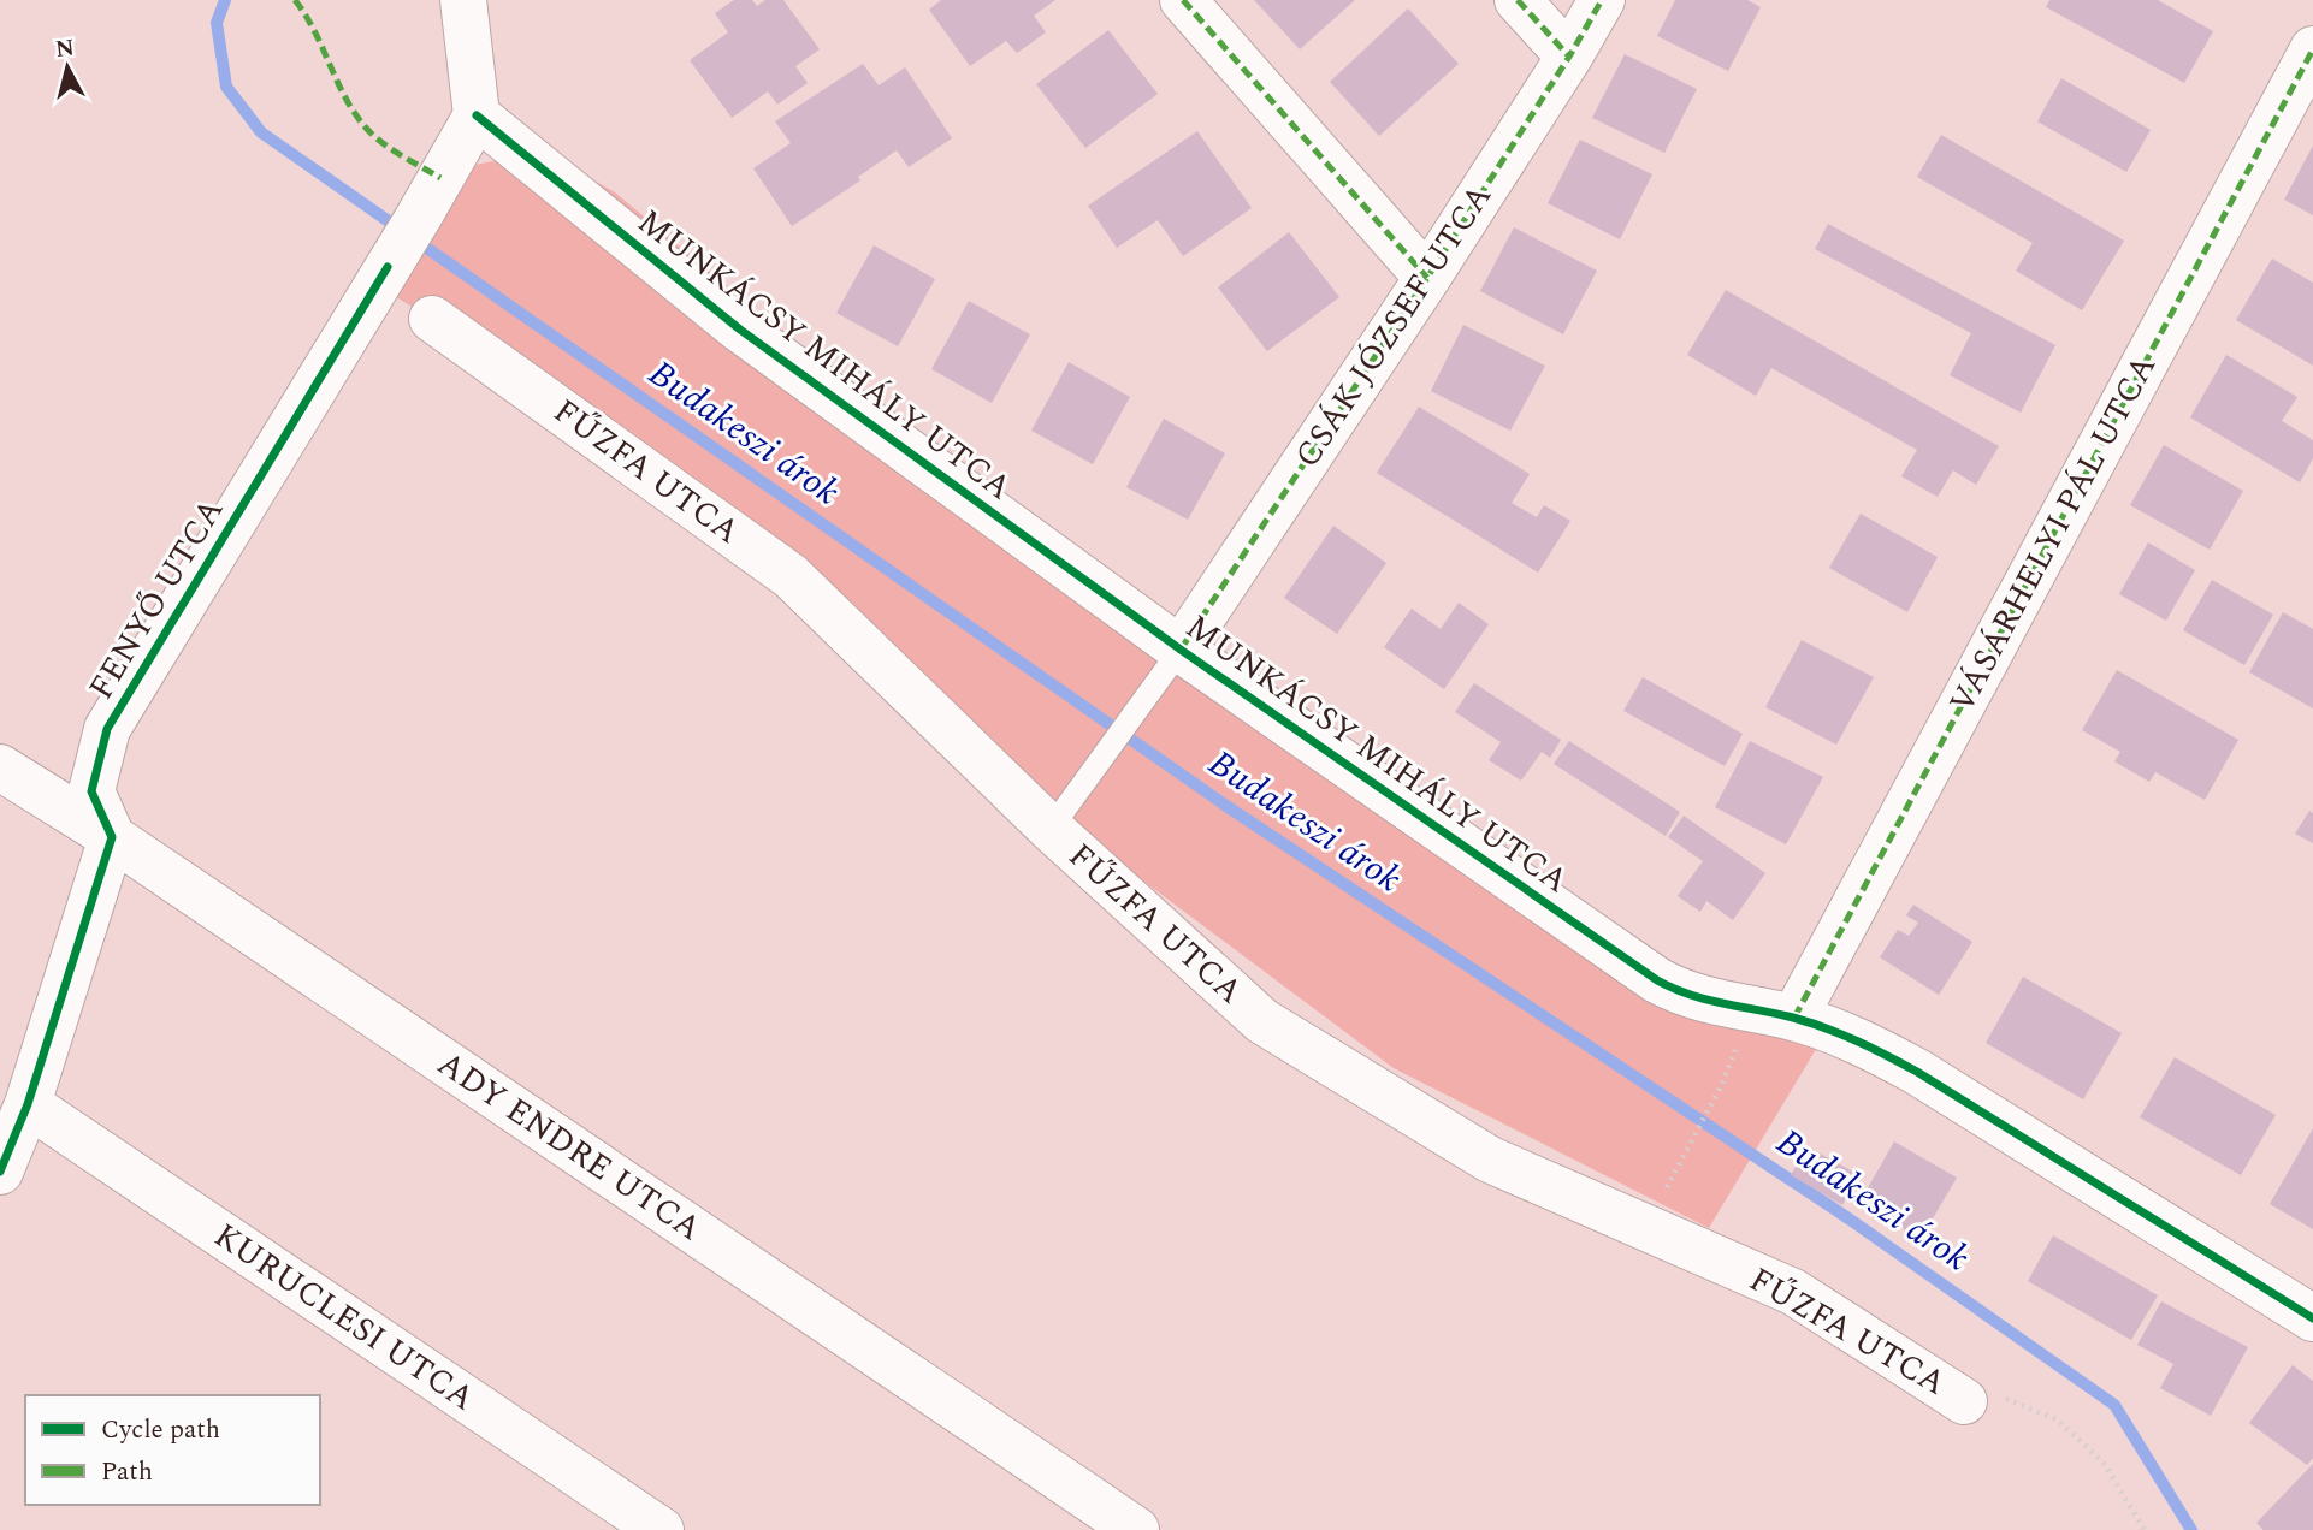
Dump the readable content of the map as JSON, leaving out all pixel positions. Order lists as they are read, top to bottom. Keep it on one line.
{"streets":{"street":["CSÁK JÓZSEF UTCA","MUNKÁCSY MIHÁLY UTCA","FŰZFA UTCA","VÁSÁRHELYI PÁL UTCA","FENYŐ UTCA","ADY ENDRE UTCA","KURUCLESI UTCA"]},"crossings":[["CSÁK JÓZSEF UTCA","MUNKÁCSY MIHÁLY UTCA"],["MUNKÁCSY MIHÁLY UTCA","VÁSÁRHELYI PÁL UTCA"],["MUNKÁCSY MIHÁLY UTCA","FENYŐ UTCA"],["FENYŐ UTCA","ADY ENDRE UTCA"]],"water":["Budakeszi árok"],"legend":["Cycle path","Path"],"north":"top"}
